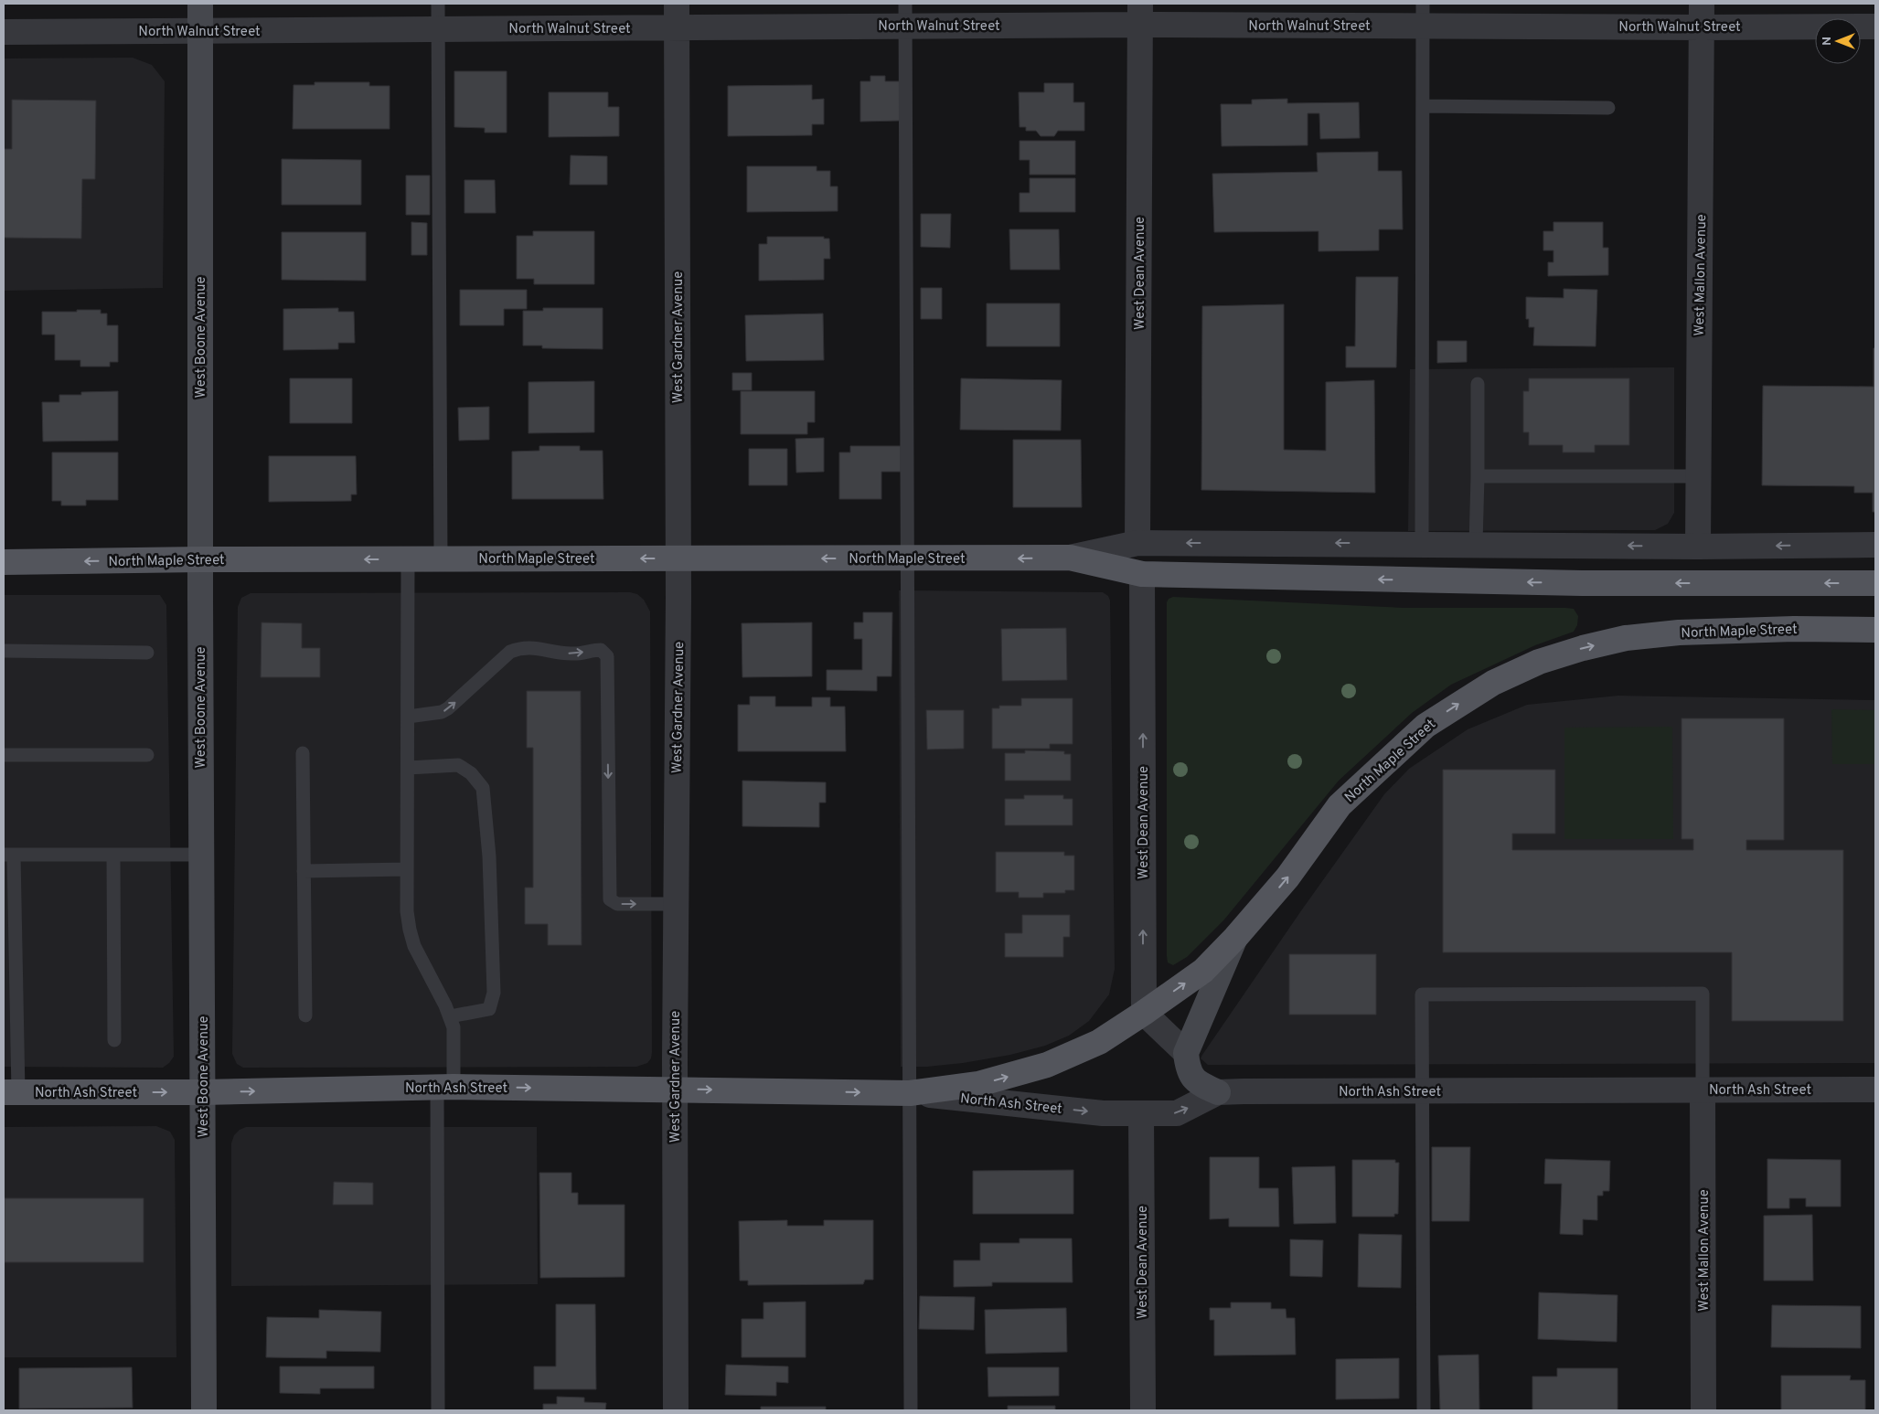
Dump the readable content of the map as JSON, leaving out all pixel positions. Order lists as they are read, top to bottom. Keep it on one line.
{"streets":{"main road":["West Boone Avenue","North Maple Street","North Ash Street"],"street":["North Walnut Street","West Dean Avenue","West Mallon Avenue","West Gardner Avenue"]},"crossings":[["North Walnut Street","West Dean Avenue"],["North Walnut Street","West Mallon Avenue"],["North Walnut Street","West Boone Avenue"],["North Walnut Street","West Gardner Avenue"],["West Dean Avenue","North Maple Street"],["West Dean Avenue","North Ash Street"],["West Mallon Avenue","North Maple Street"],["West Mallon Avenue","North Ash Street"],["West Boone Avenue","North Maple Street"],["West Boone Avenue","North Ash Street"],["West Gardner Avenue","North Maple Street"],["West Gardner Avenue","North Ash Street"],["North Maple Street","North Ash Street"]],"one_way":["North Ash Street"],"north":"left"}
